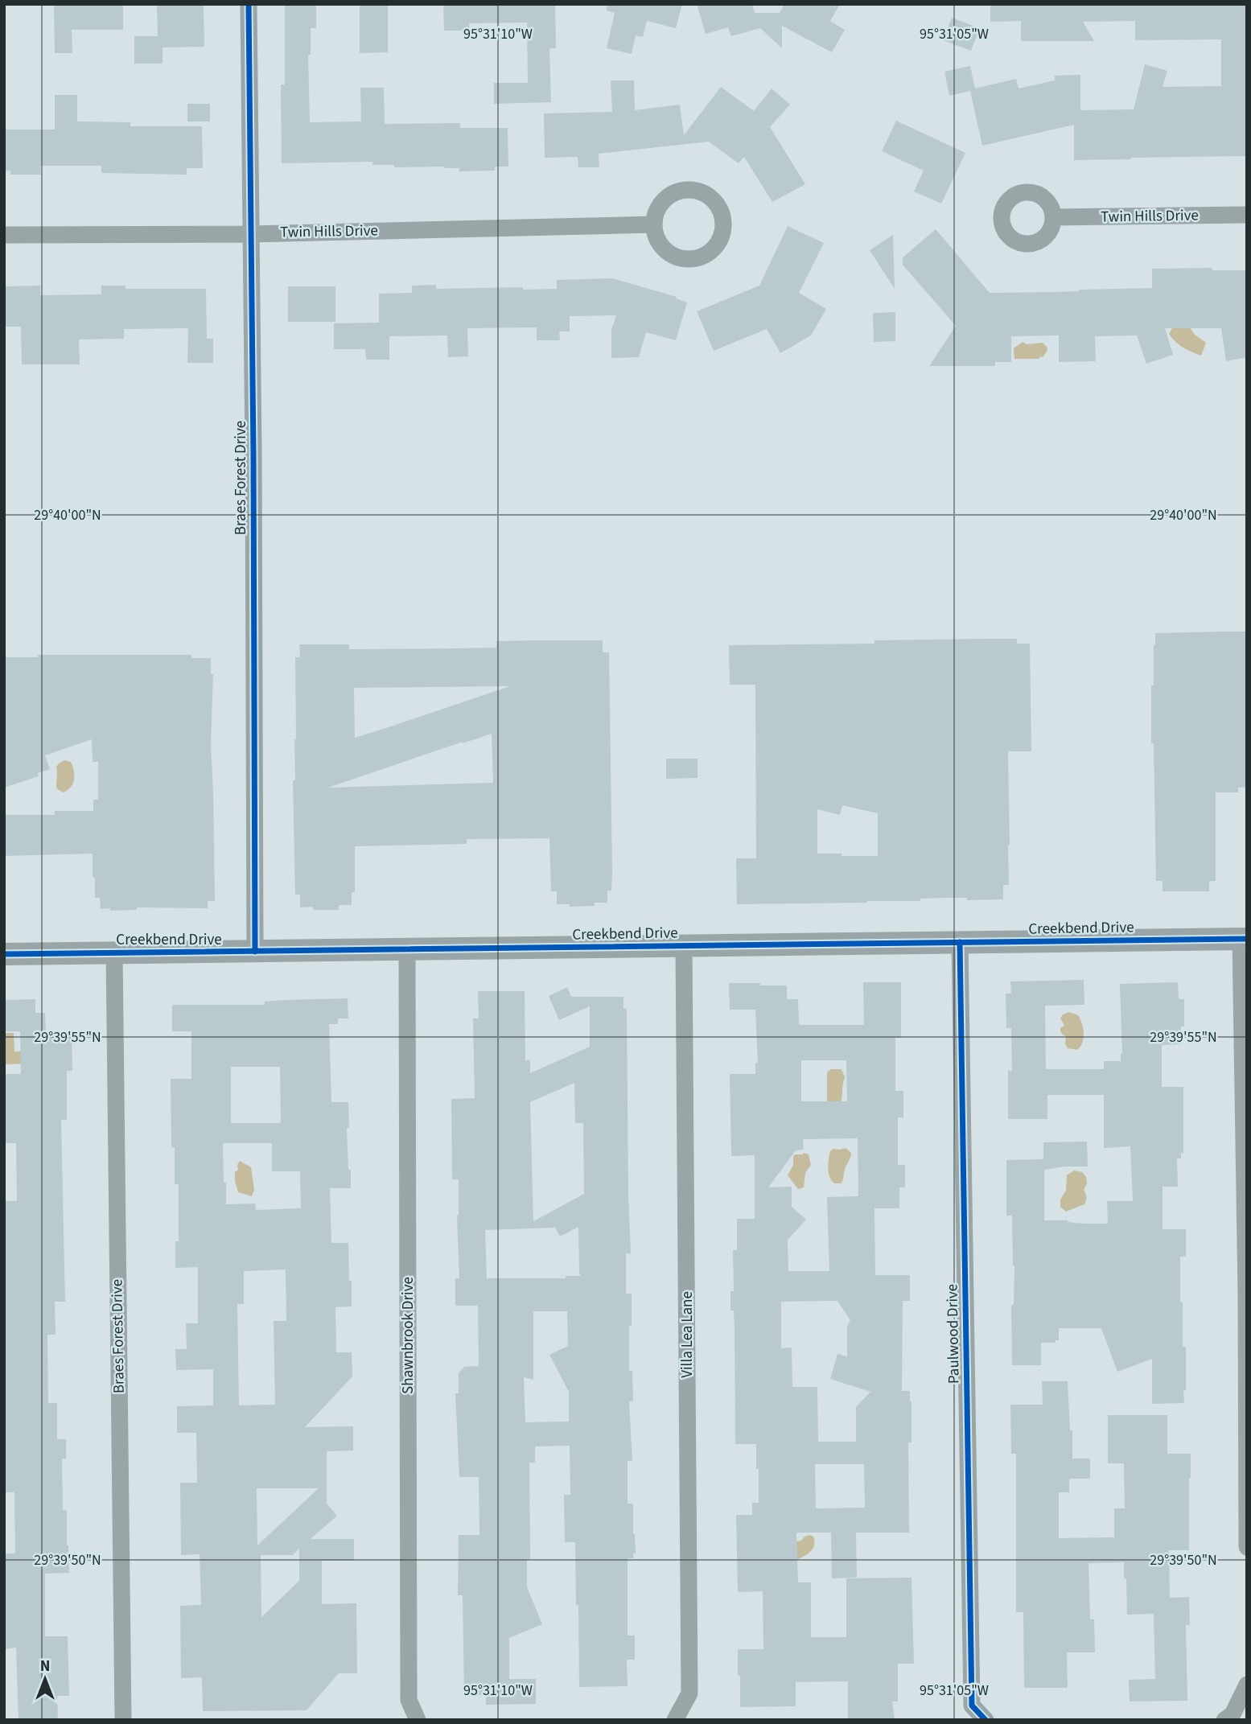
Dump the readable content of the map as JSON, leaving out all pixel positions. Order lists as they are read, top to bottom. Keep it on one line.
{"streets":{"street":["Twin Hills Drive","Braes Forest Drive","Creekbend Drive","Paulwood Drive","Villa Lea Lane","Shawnbrook Drive"]},"crossings":[["Twin Hills Drive","Braes Forest Drive"],["Braes Forest Drive","Creekbend Drive"],["Creekbend Drive","Paulwood Drive"],["Creekbend Drive","Villa Lea Lane"],["Creekbend Drive","Shawnbrook Drive"]],"north":"top","coordinates":["95°31'10\"W","95°31'05\"W","29°40'00\"N","29°39'55\"N","29°39'50\"N"]}
